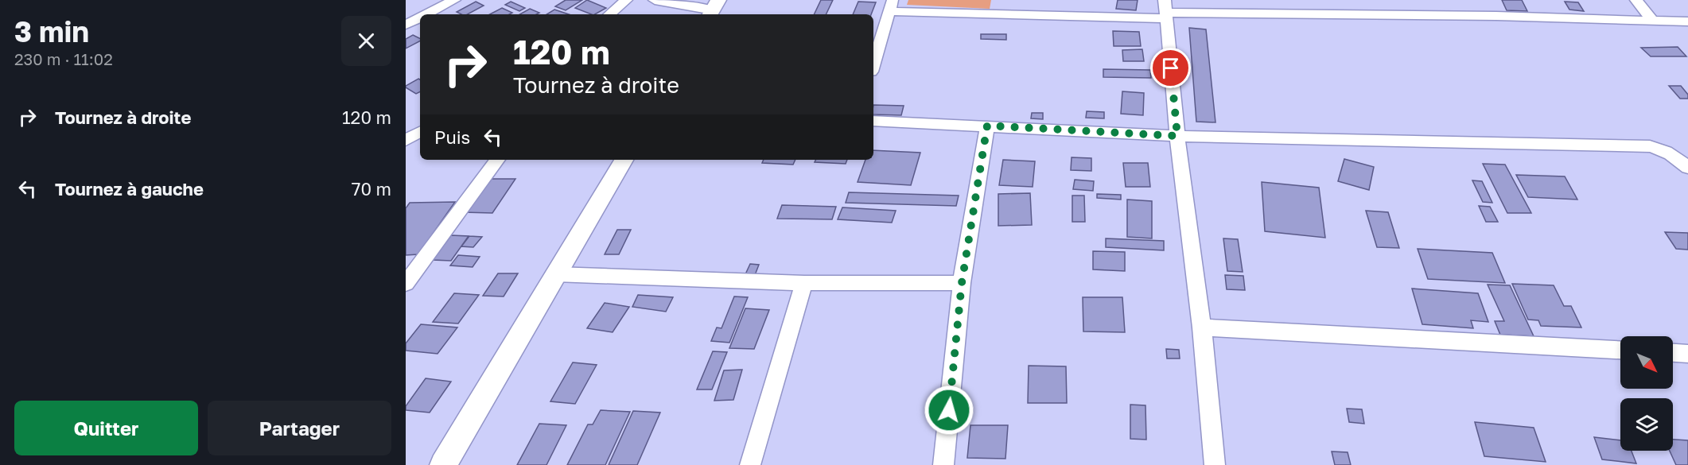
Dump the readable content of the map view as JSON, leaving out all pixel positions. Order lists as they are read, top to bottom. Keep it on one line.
{"north":"bottom right","page":{"heading":["3 min","230 m · 11:02"],"turn":["120 m","Tournez à droite"],"list":[{"name":"Tournez à droite","value":"120 m"},{"name":"Tournez à gauche","value":"70 m"}],"then":"Puis","buttons":["Quitter","Partager"]}}
